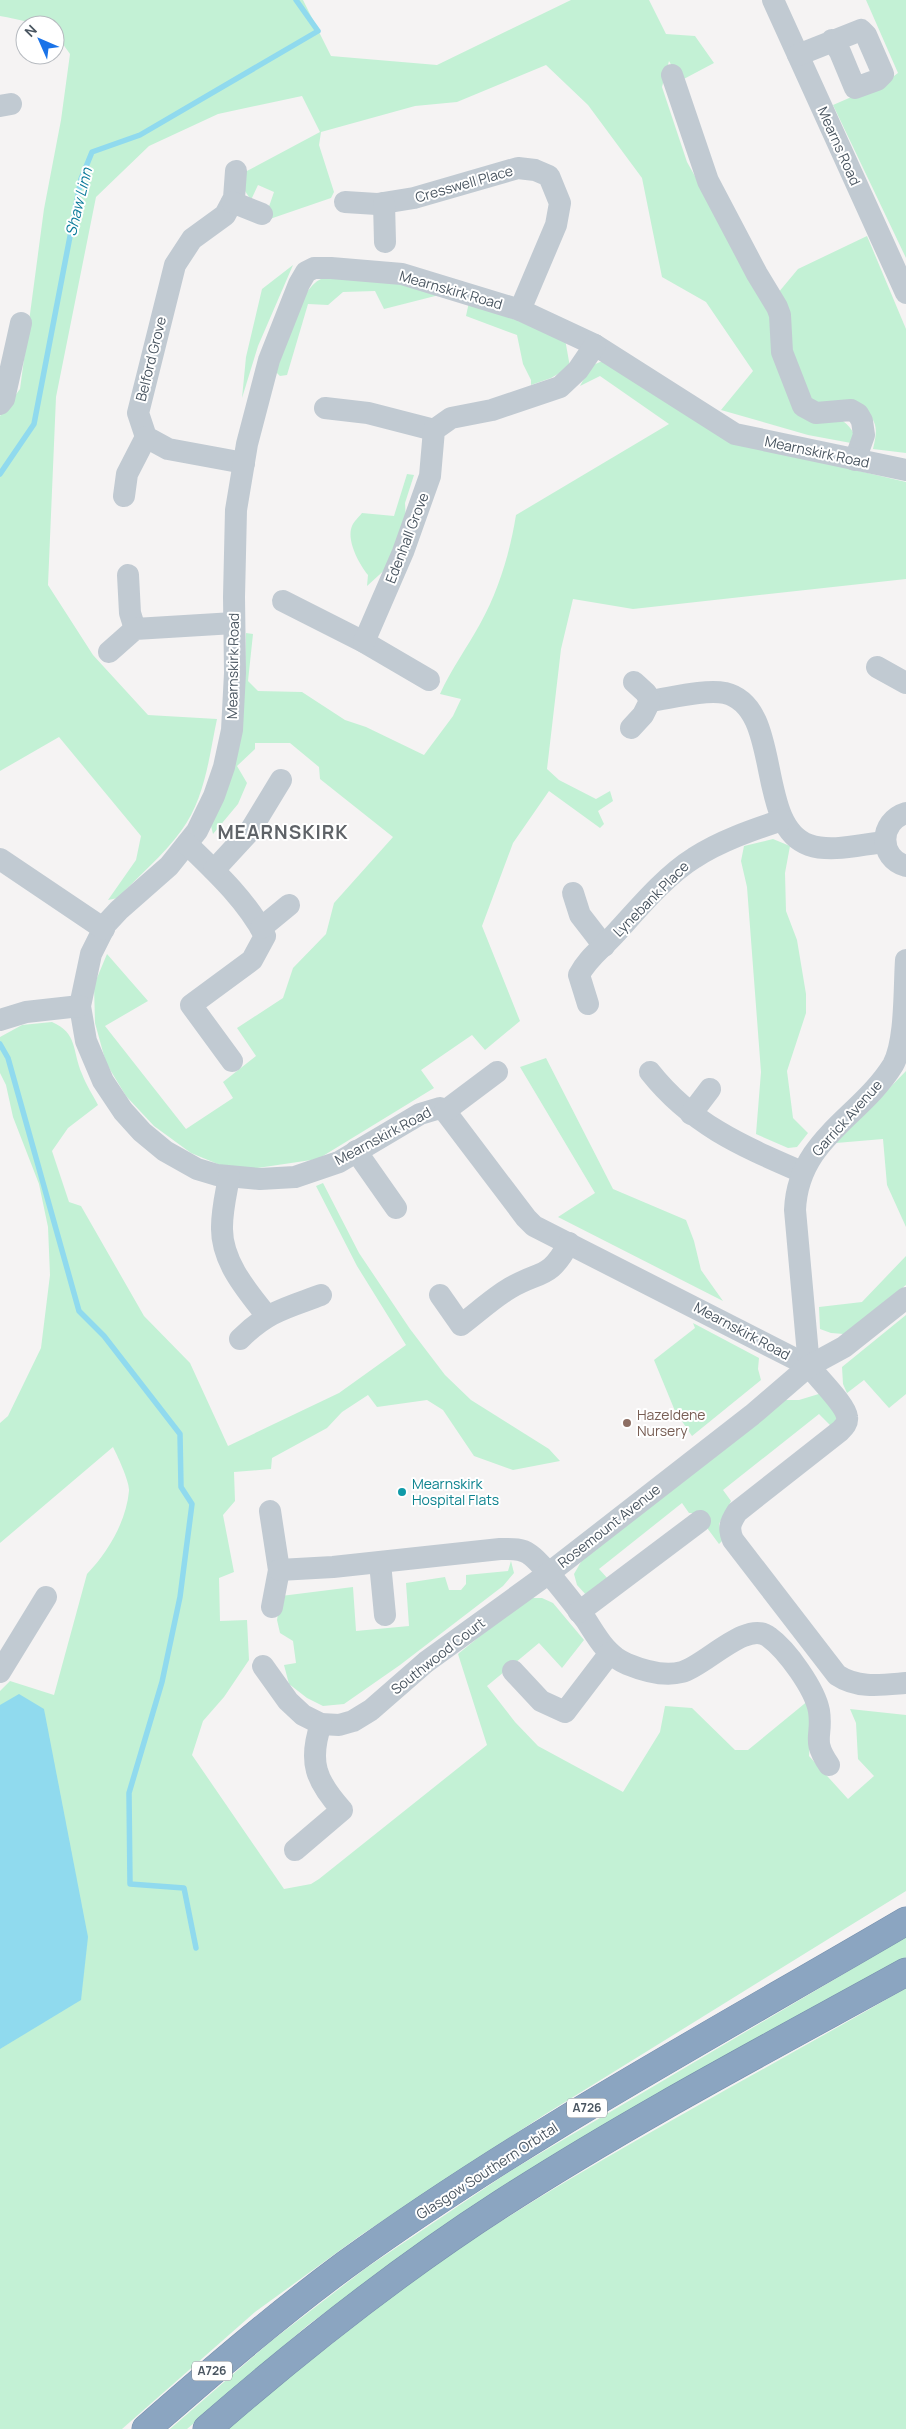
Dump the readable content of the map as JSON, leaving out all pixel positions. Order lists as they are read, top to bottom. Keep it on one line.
{"streets":{"highway":["A726","Glasgow Southern Orbital"],"street":["Mearns Road","Cresswell Place","Mearnskirk Road","Belford Grove","Edenhall Grove","Lynebank Place","Garrick Avenue","Rosemount Avenue","Southwood Court"]},"crossings":[["Cresswell Place","Mearnskirk Road"],["Mearnskirk Road","Garrick Avenue"],["Mearnskirk Road","Rosemount Avenue"],["Garrick Avenue","Rosemount Avenue"],["Rosemount Avenue","Southwood Court"]],"districts":["MEARNSKIRK"],"water":["Shaw Linn"],"places":["Hazeldene Nursery","Mearnskirk Hospital Flats"],"north":"top left"}
